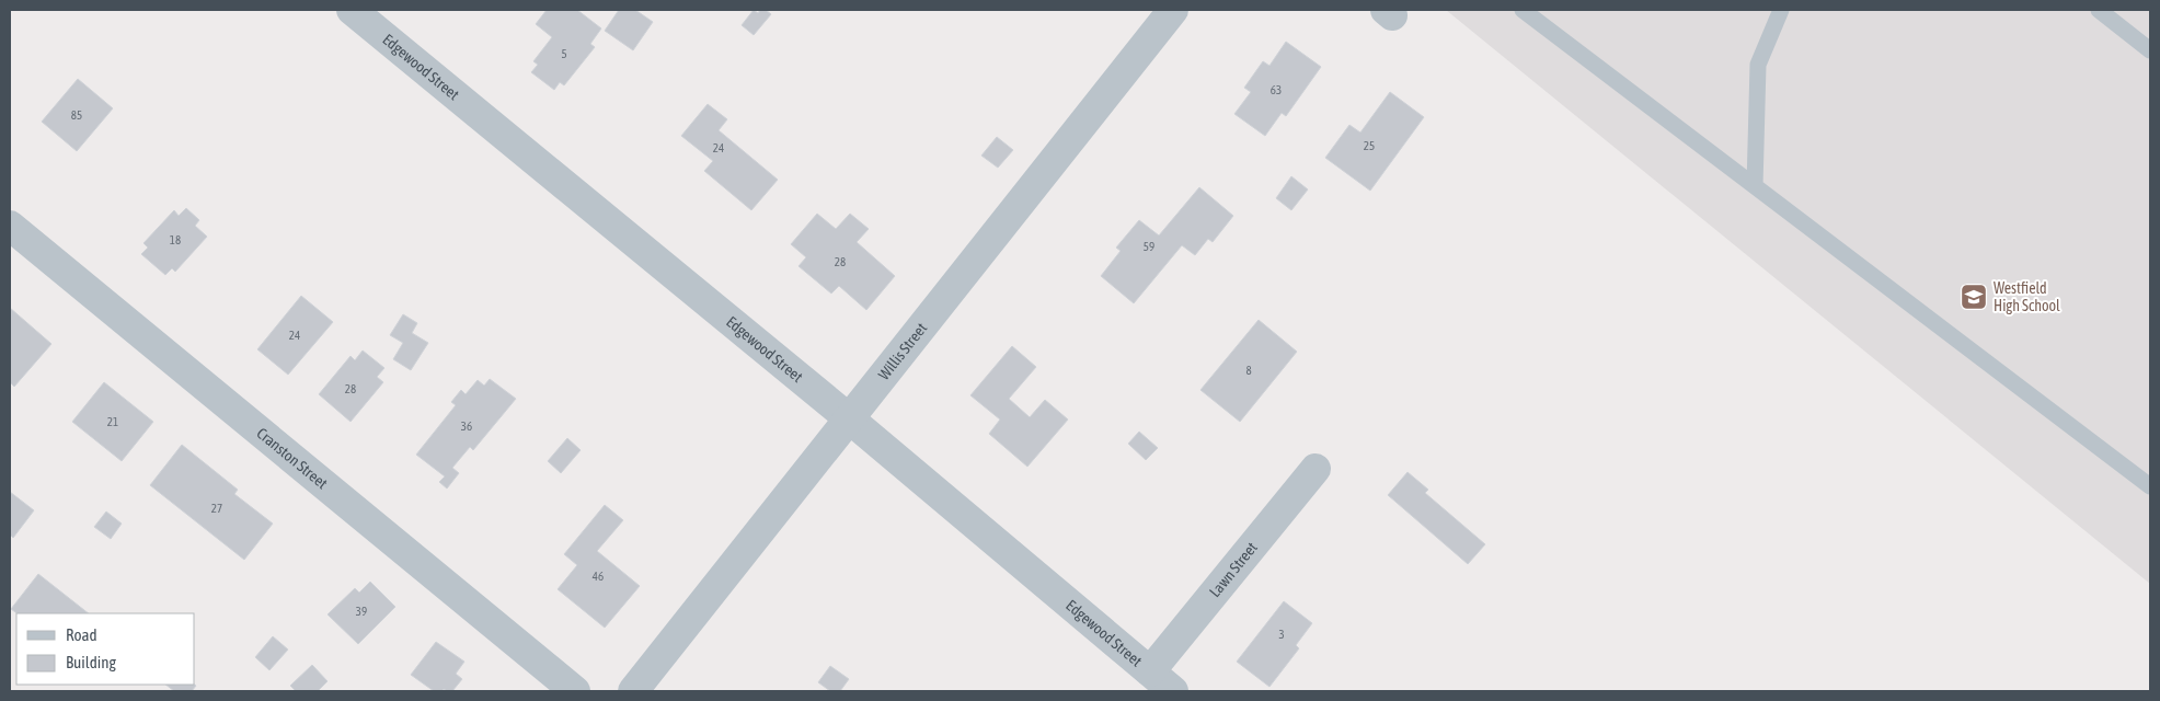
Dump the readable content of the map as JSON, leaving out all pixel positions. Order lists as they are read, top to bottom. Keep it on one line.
{"streets":{"street":["Edgewood Street","Willis Street","Cranston Street","Lawn Street"]},"crossings":[["Edgewood Street","Willis Street"],["Edgewood Street","Lawn Street"]],"places":{"school or university":["Westfield High School"]},"house_numbers":["5","63","85","25","24","18","59","28","24","8","28","21","36","27","46","39","3"],"legend":["Road","Building"]}
